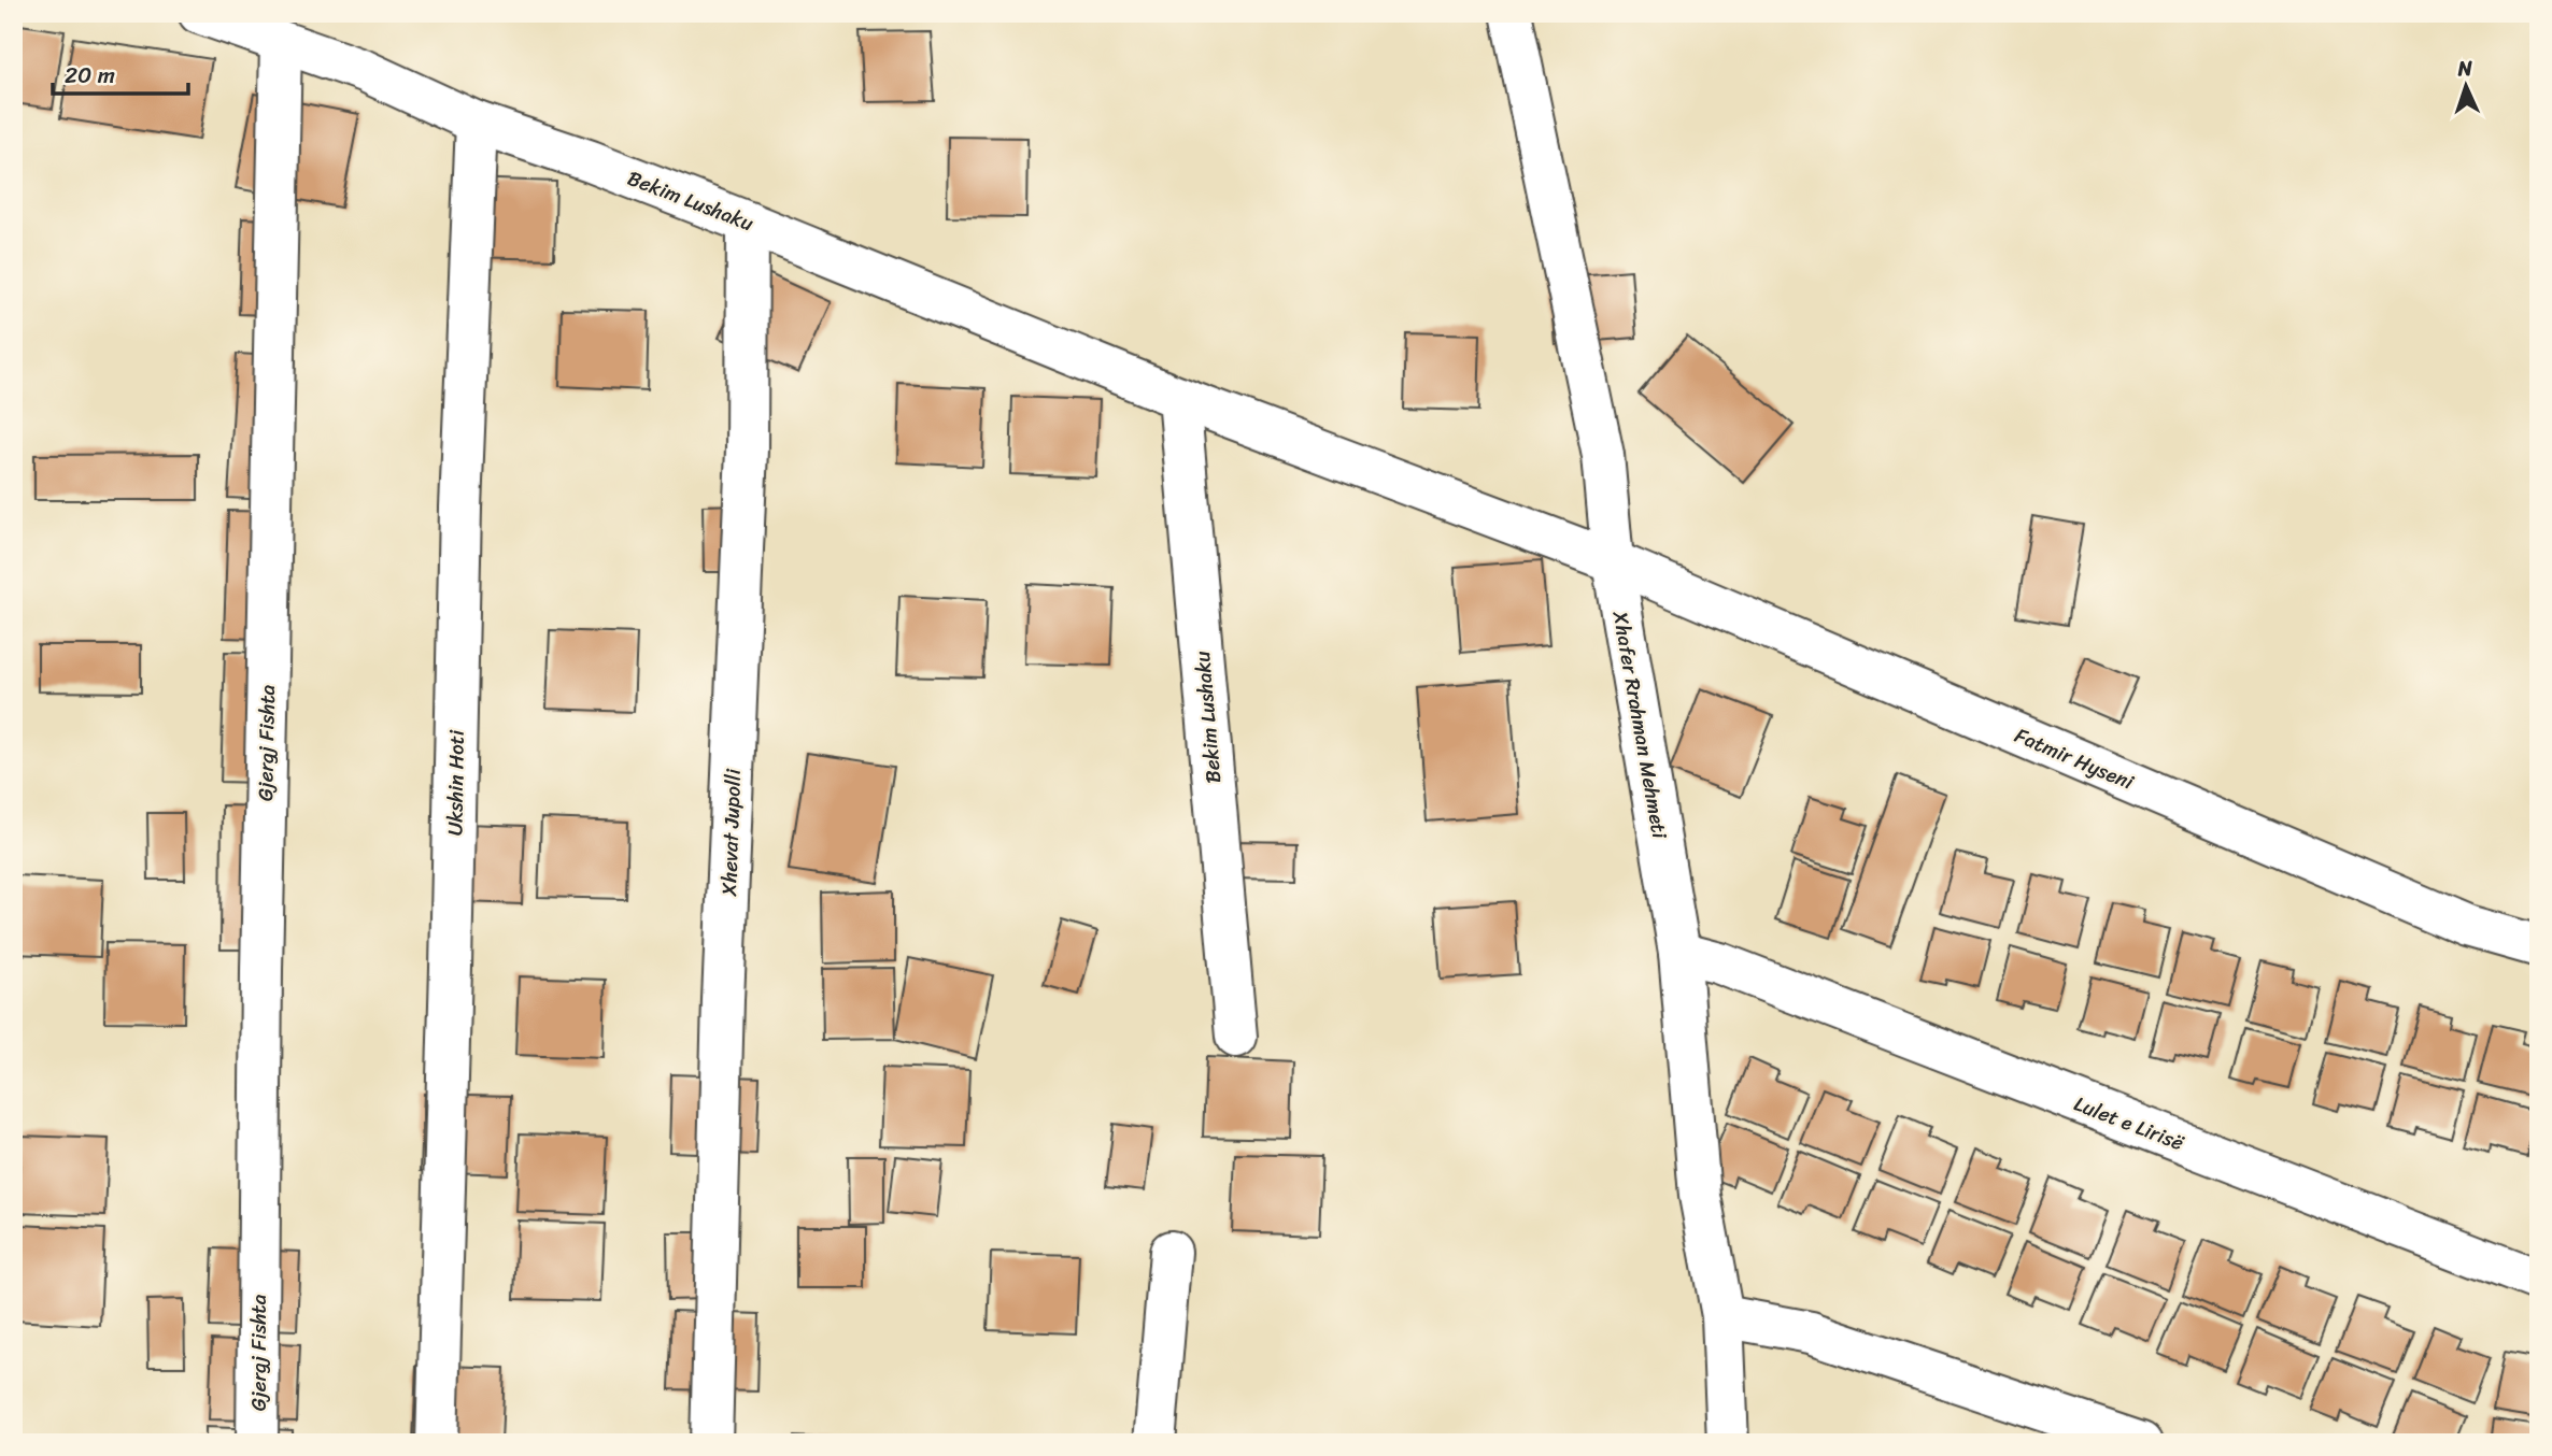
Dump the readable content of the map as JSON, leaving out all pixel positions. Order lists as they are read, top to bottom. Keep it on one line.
{"streets":{"street":["Bekim Lushaku","Xhafer Rrahman Mehmeti","Gjergj Fishta","Fatmir Hyseni","Ukshin Hoti","Xhevat Jupolli","Lulet e Lirisë"]},"crossings":[["Bekim Lushaku","Xhafer Rrahman Mehmeti"],["Bekim Lushaku","Gjergj Fishta"],["Bekim Lushaku","Fatmir Hyseni"],["Bekim Lushaku","Ukshin Hoti"],["Bekim Lushaku","Xhevat Jupolli"],["Xhafer Rrahman Mehmeti","Fatmir Hyseni"],["Xhafer Rrahman Mehmeti","Lulet e Lirisë"]],"scale_bar":"20 m","north":"top"}
